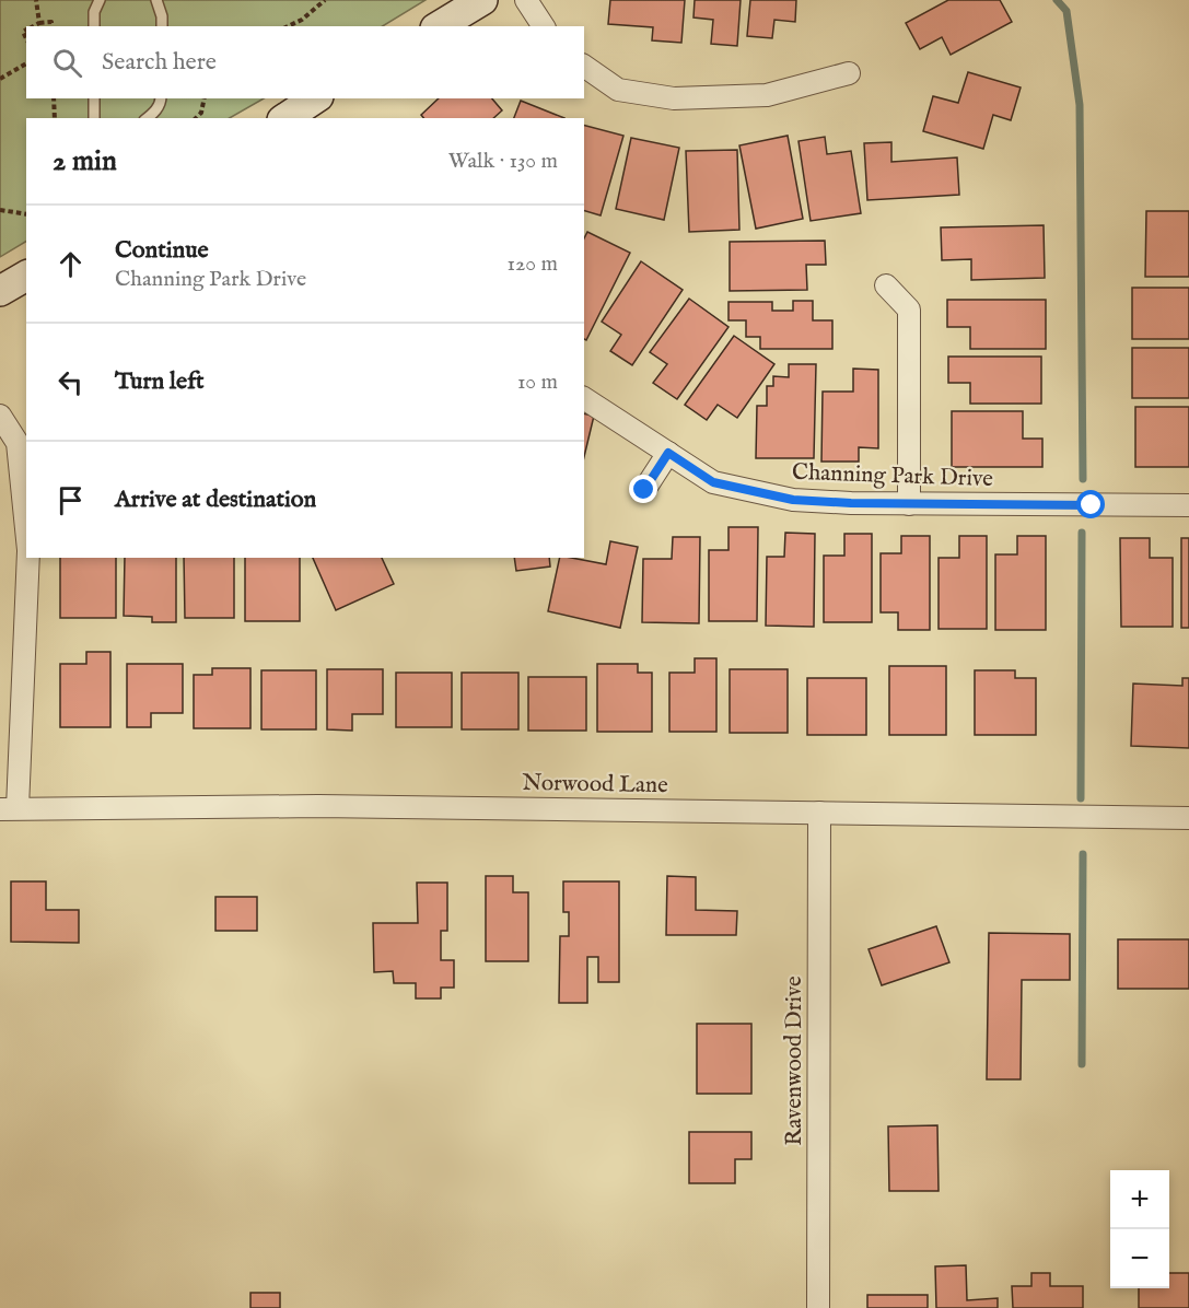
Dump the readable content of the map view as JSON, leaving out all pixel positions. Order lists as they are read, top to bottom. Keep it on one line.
{"streets":{"street":["Channing Park Drive","Norwood Lane","Ravenwood Drive"]},"crossings":[["Norwood Lane","Ravenwood Drive"]],"page":{"search":"Search here","heading":["2 min","Walk · 130 m"],"list":[["Continue","Channing Park Drive","120 m"],["Turn left","10 m"],"Arrive at destination"],"map_buttons":["+","−"]}}
